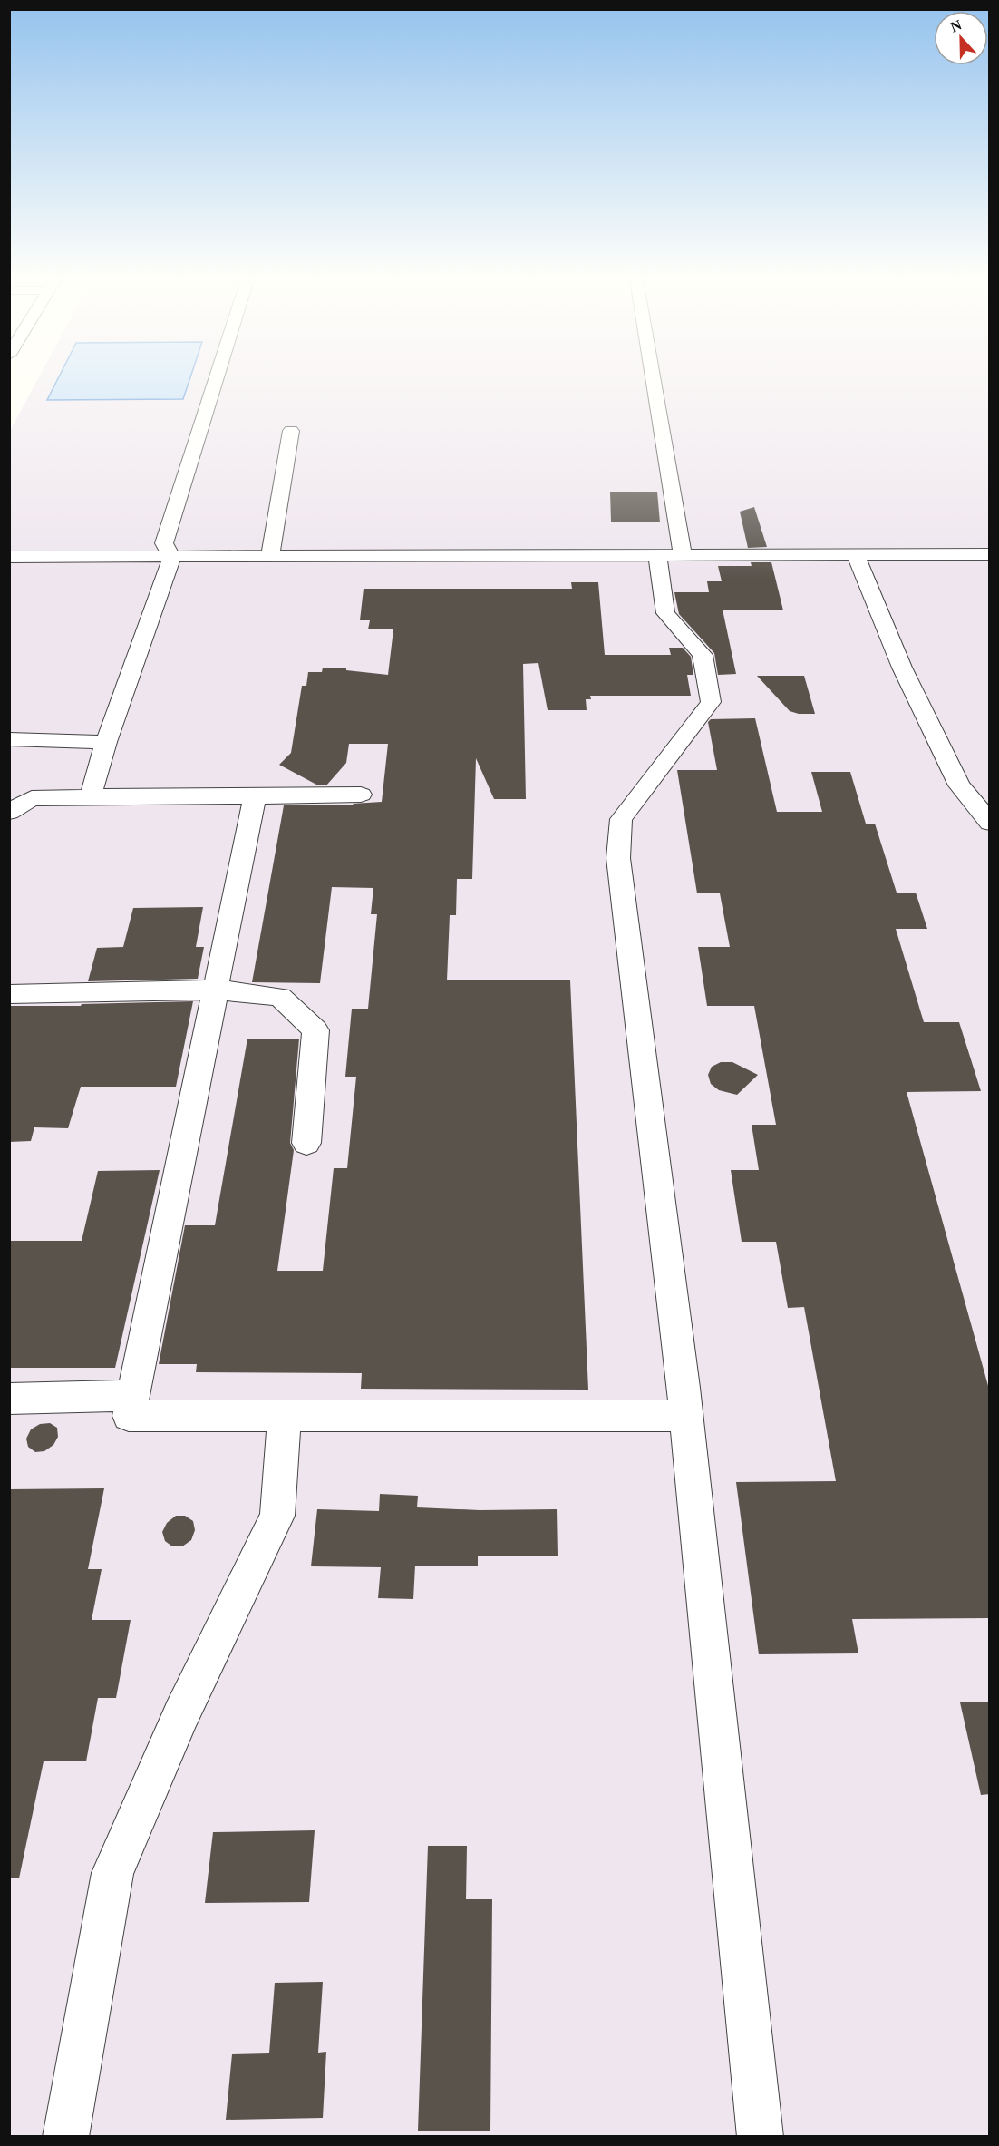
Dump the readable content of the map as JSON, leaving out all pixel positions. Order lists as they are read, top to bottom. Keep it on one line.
{"north":"top"}
